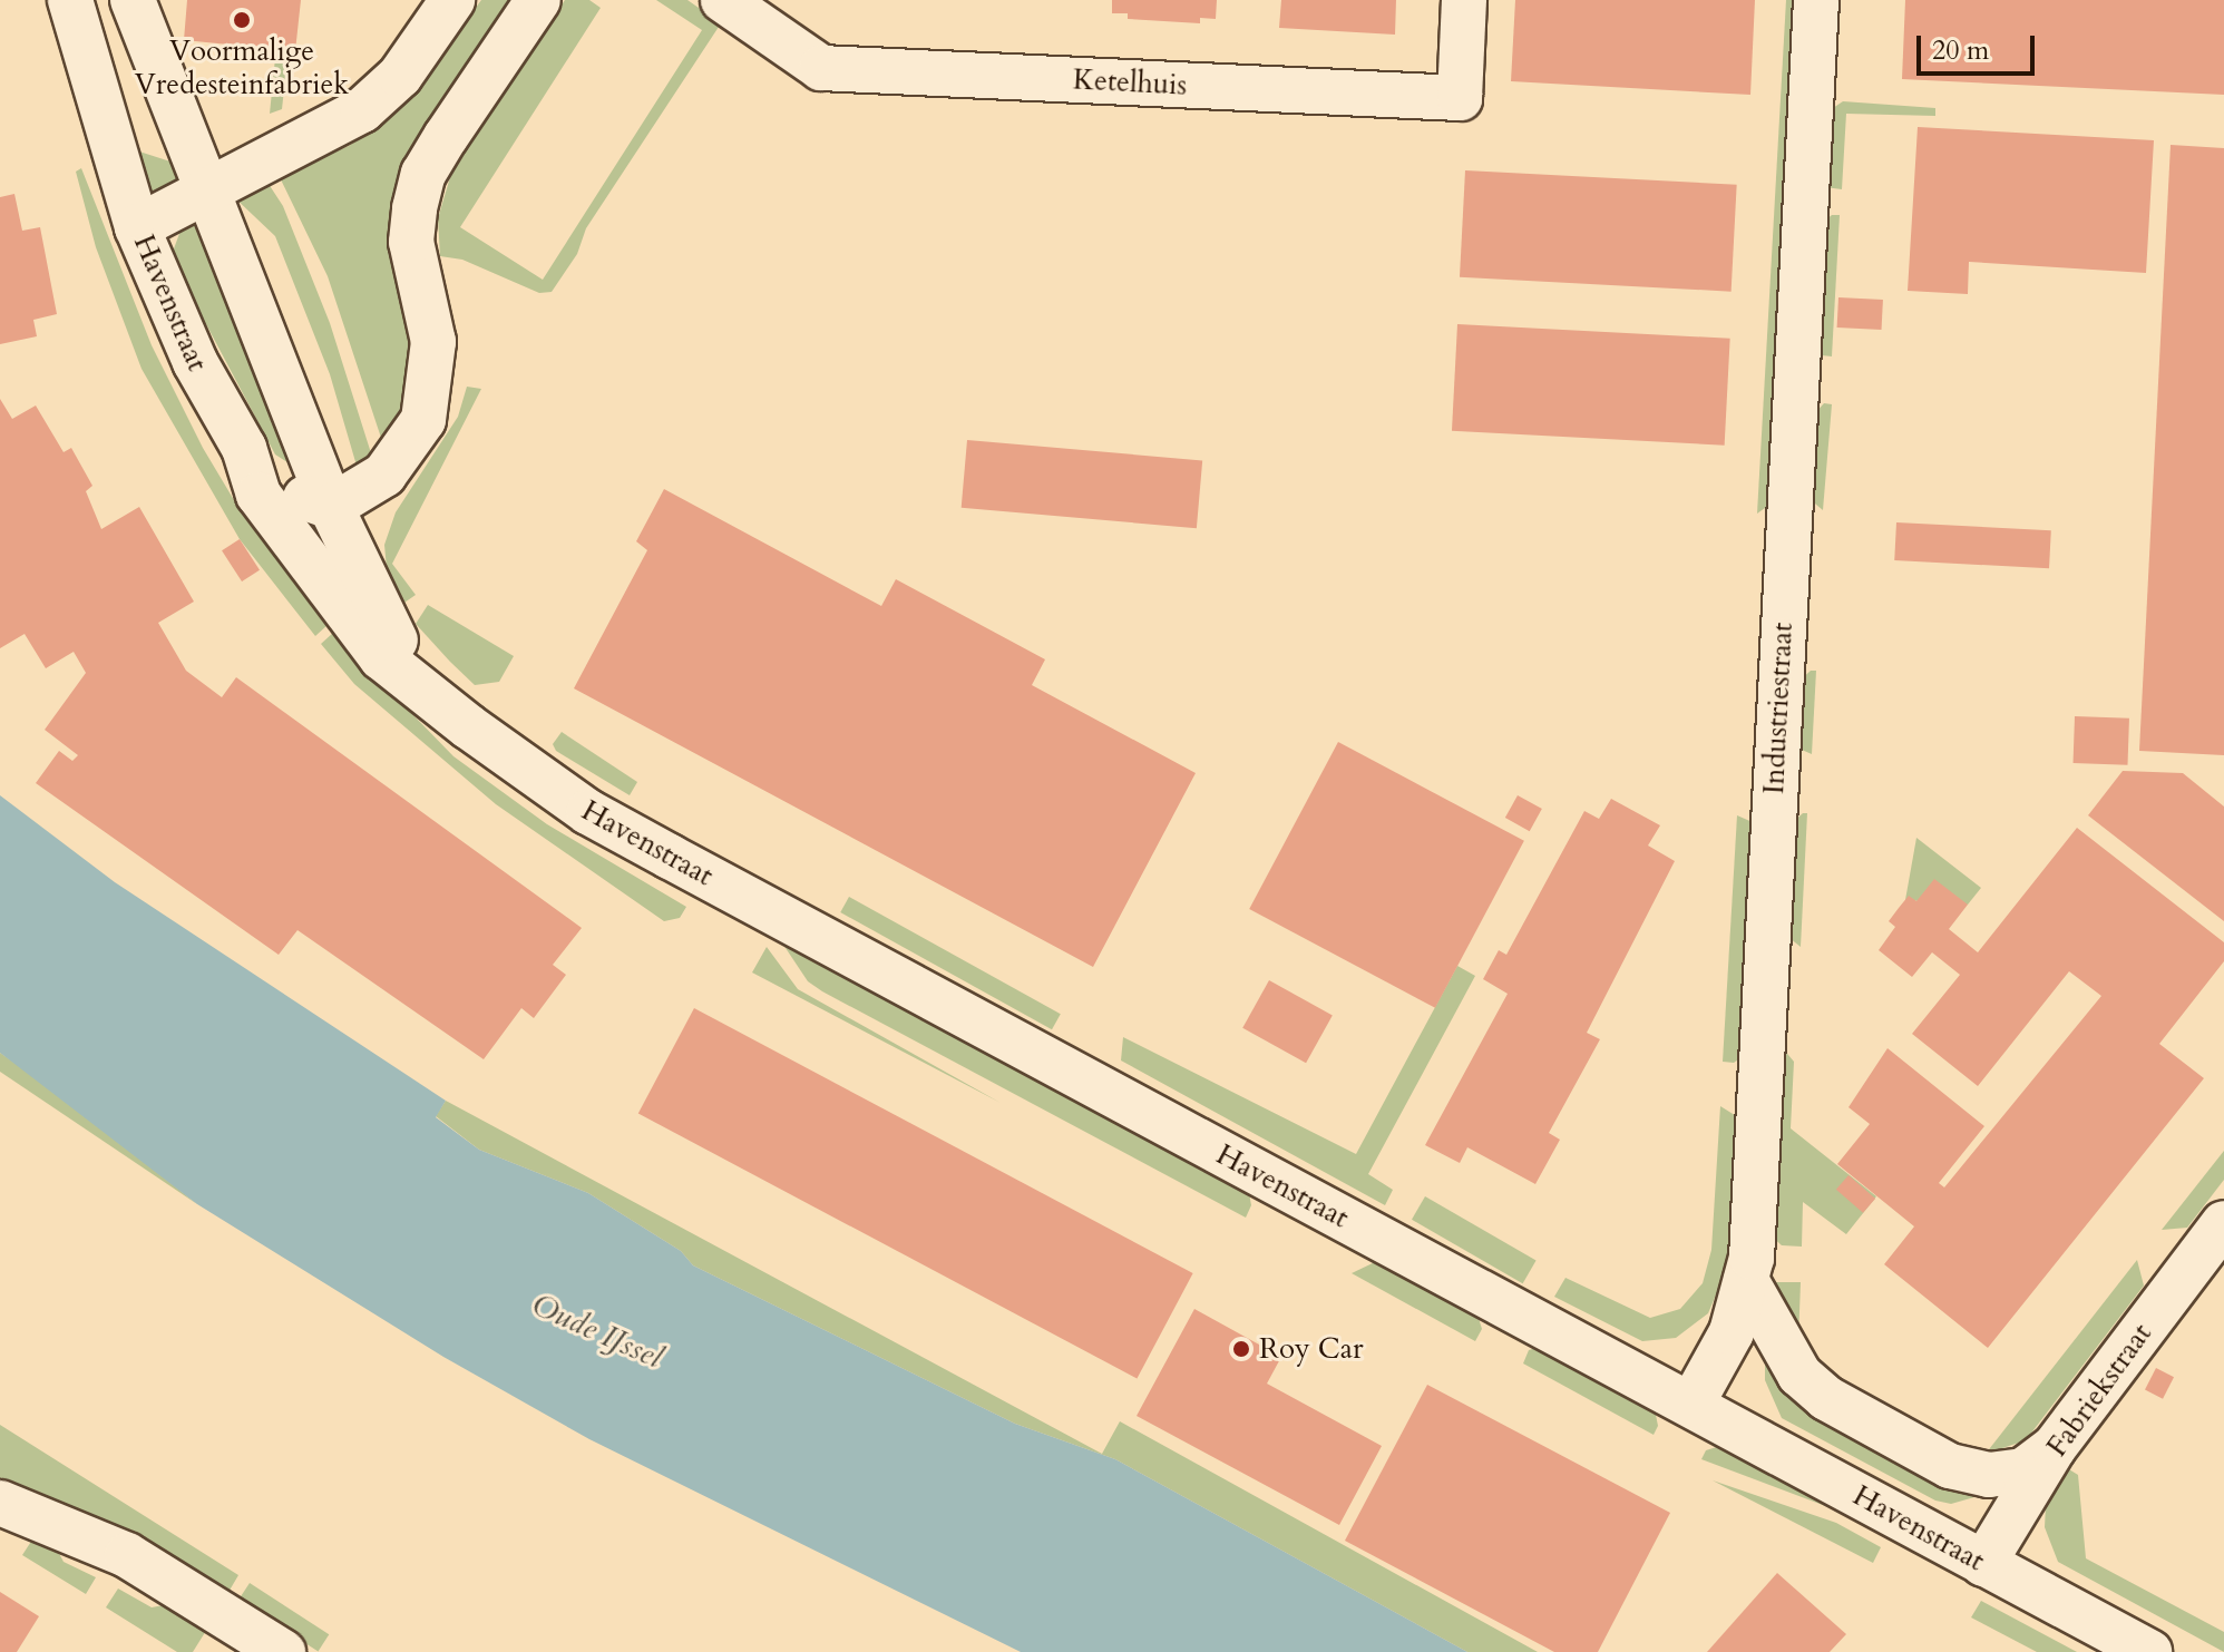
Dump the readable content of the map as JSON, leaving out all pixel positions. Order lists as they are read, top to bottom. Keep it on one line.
{"streets":{"street":["Ketelhuis","Havenstraat","Industriestraat","Fabriekstraat"]},"crossings":[["Havenstraat","Industriestraat"],["Havenstraat","Fabriekstraat"]],"water":["Oude IJssel"],"places":["Voormalige Vredesteinfabriek","Roy Car"],"scale_bar":"20 m"}
